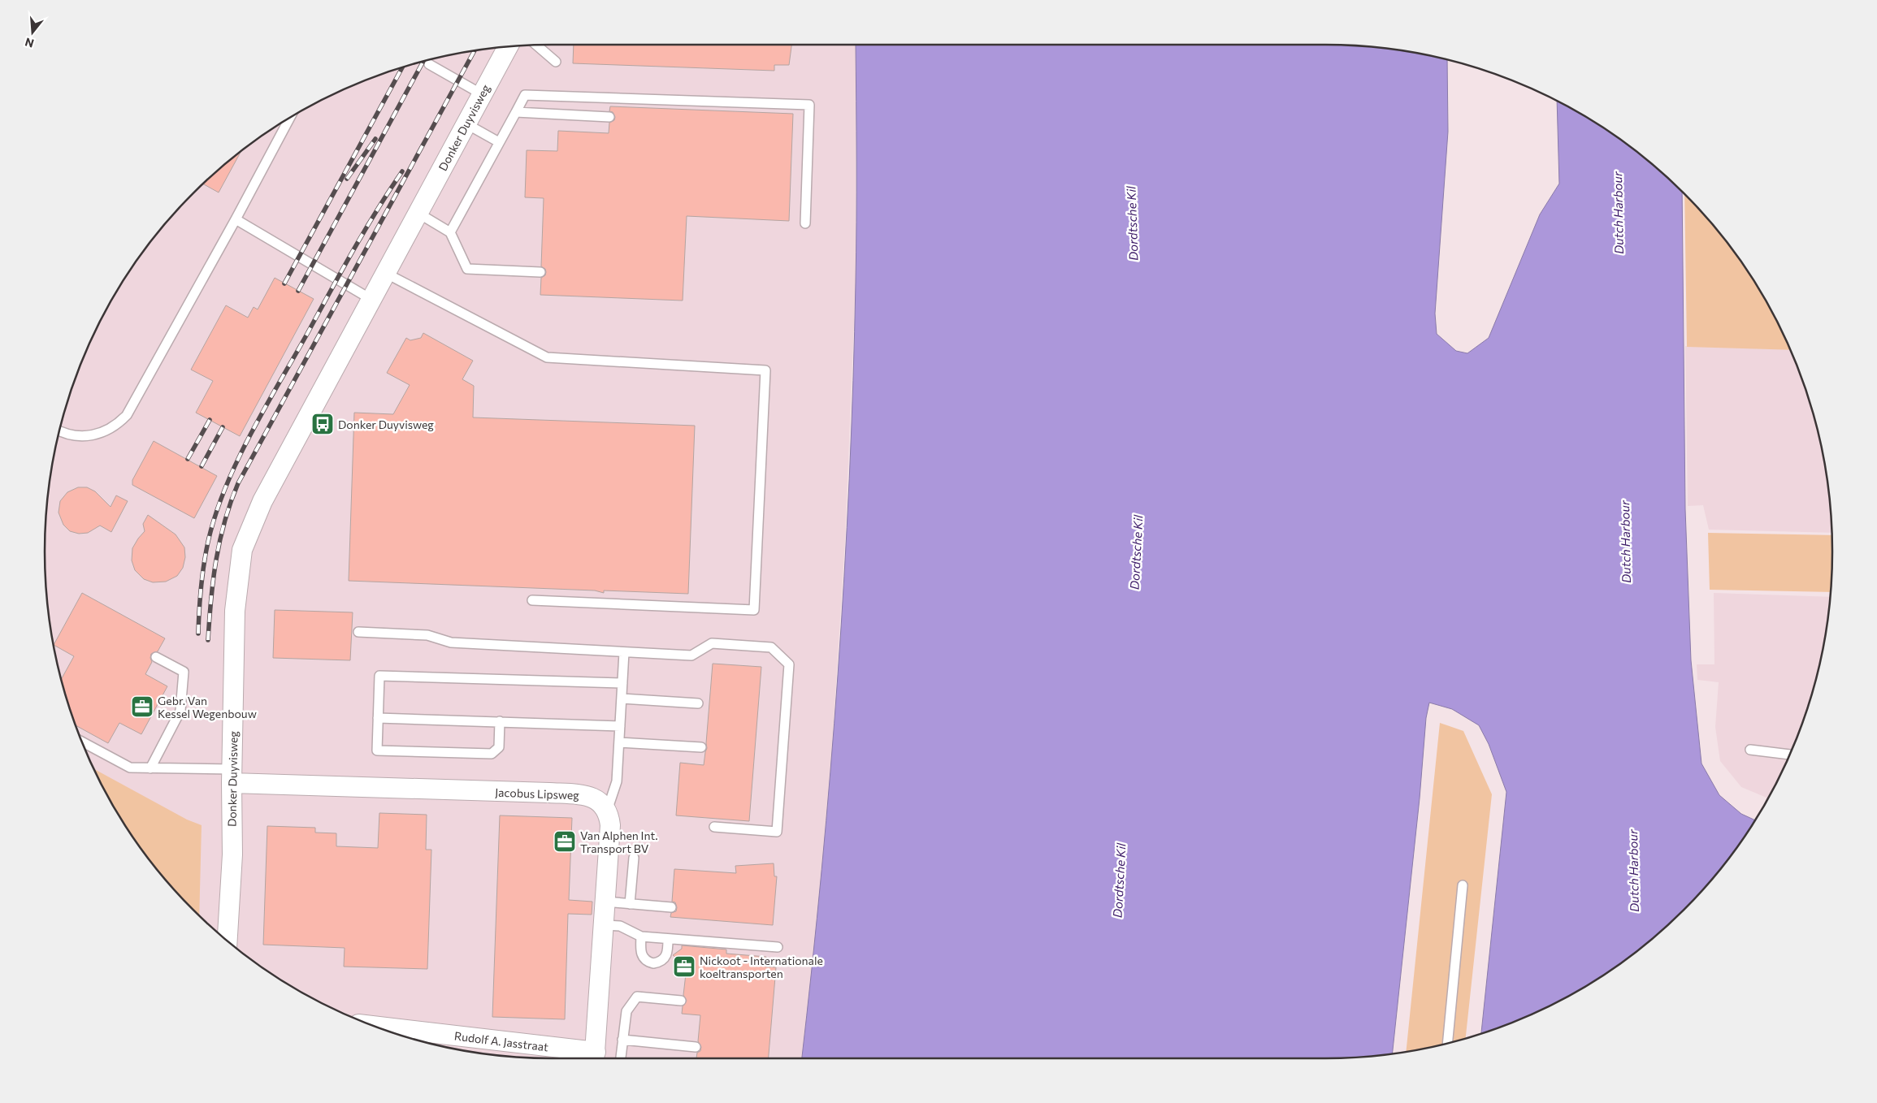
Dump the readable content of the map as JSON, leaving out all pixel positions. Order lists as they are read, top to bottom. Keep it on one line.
{"streets":{"street":["Donker Duyvisweg","Jacobus Lipsweg","Rudolf A. Jasstraat"]},"crossings":[["Donker Duyvisweg","Jacobus Lipsweg"]],"water":["Dutch Harbour","Dordtsche Kil"],"places":{"bus stop":["Donker Duyvisweg"],"office":["Gebr. Van Kessel Wegenbouw","Van Alphen Int. Transport BV","Nickoot - Internationale koeltransporten"]},"north":"bottom"}
